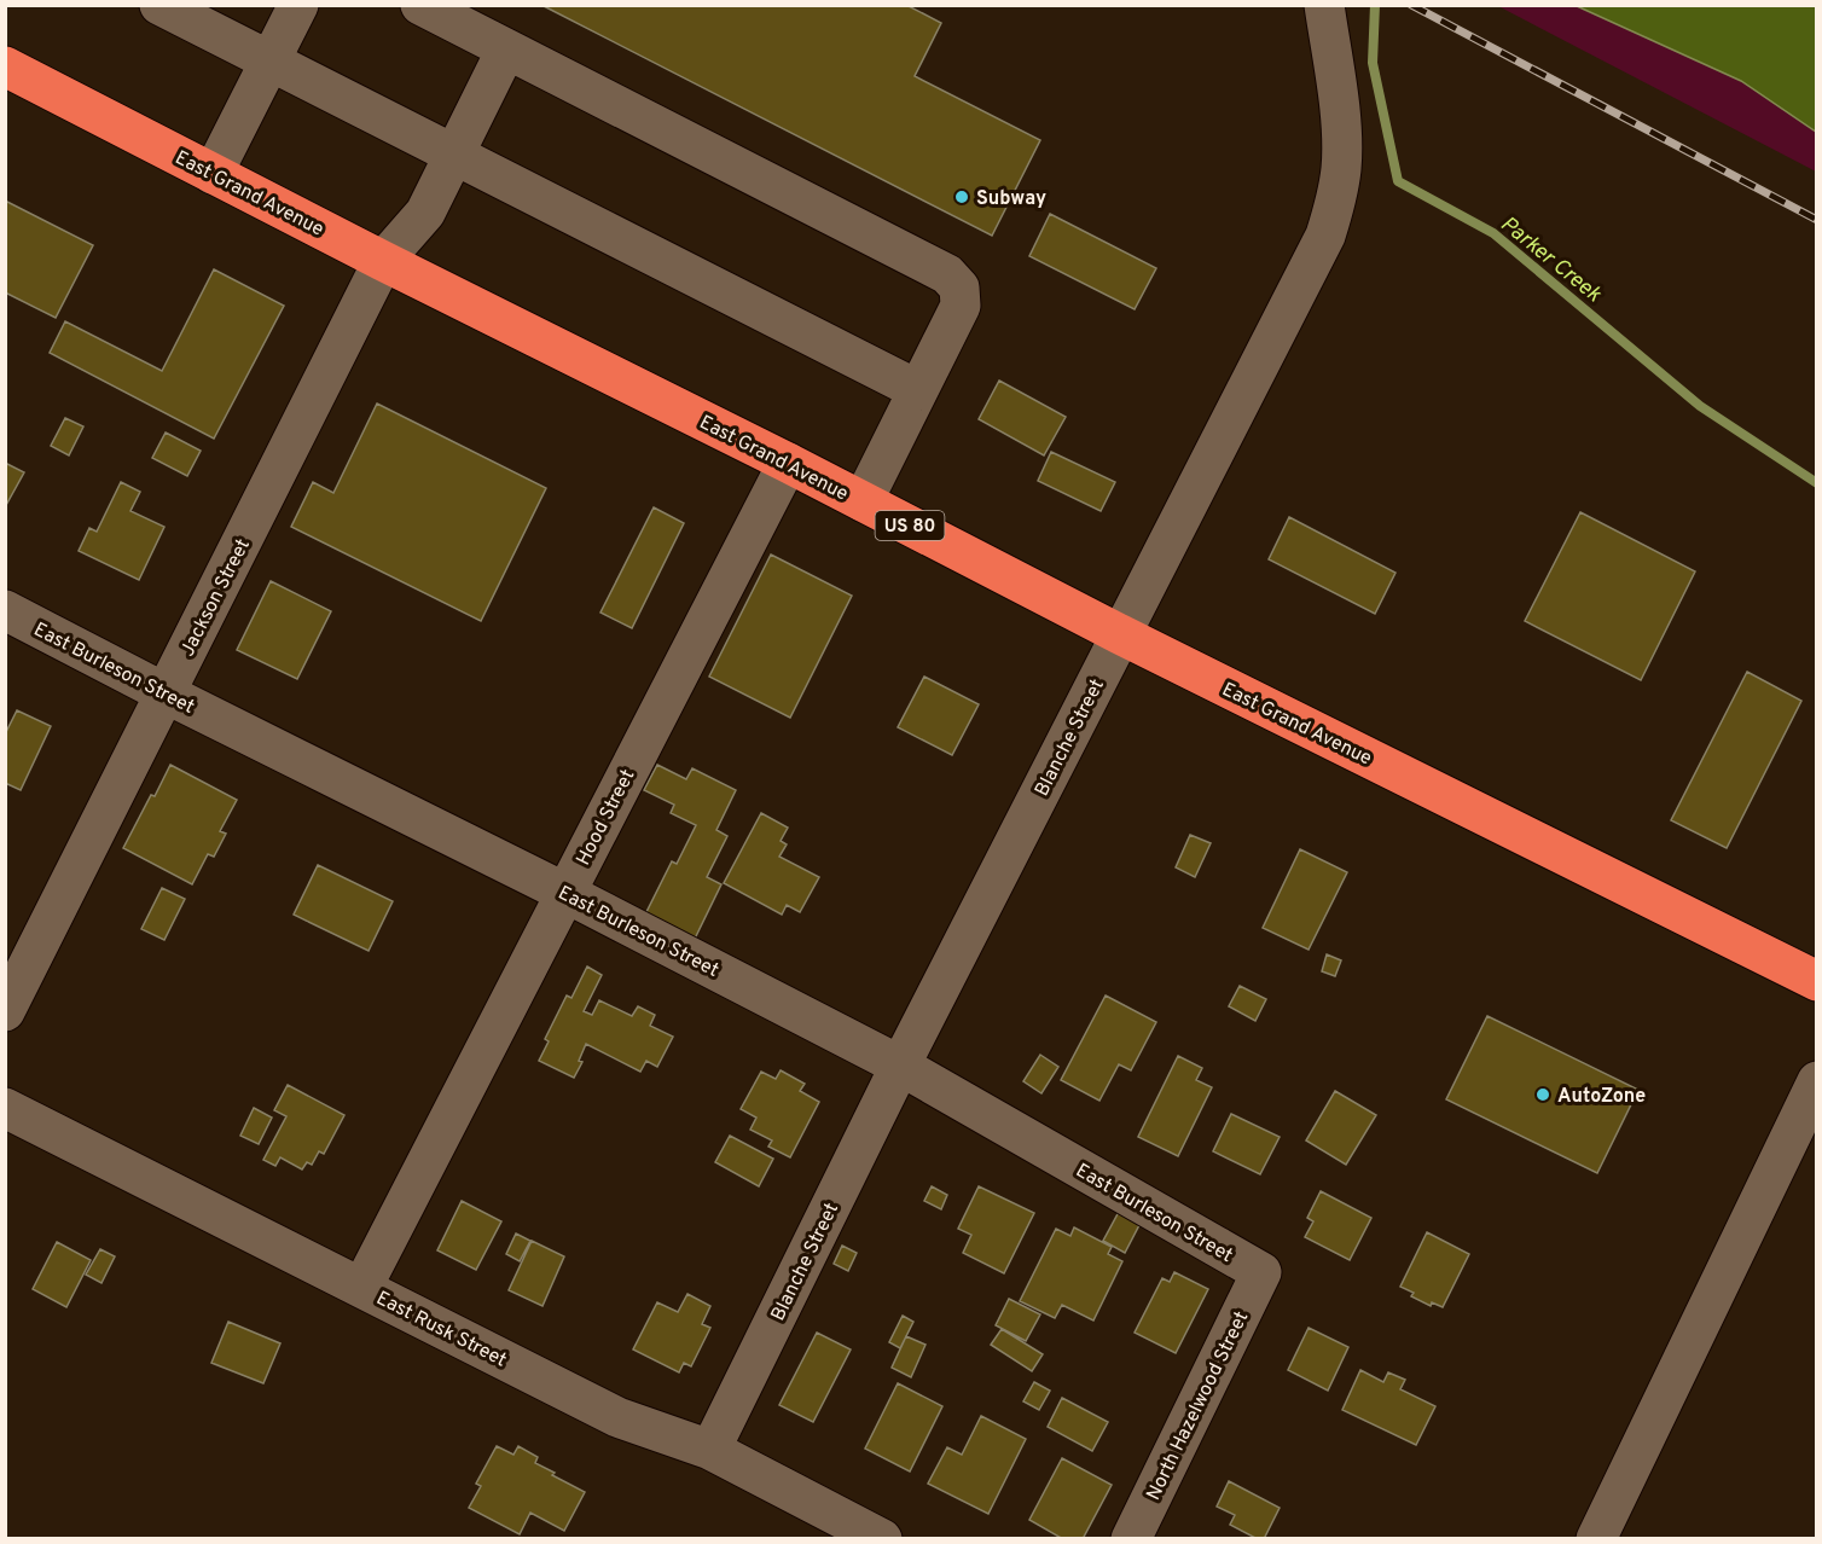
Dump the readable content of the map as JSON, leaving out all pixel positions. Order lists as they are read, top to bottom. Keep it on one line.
{"streets":{"highway":["East Grand Avenue","US 80"],"street":["Jackson Street","East Burleson Street","Blanche Street","Hood Street","East Rusk Street","North Hazelwood Street"]},"crossings":[["East Grand Avenue","Jackson Street"],["East Grand Avenue","Blanche Street"],["East Grand Avenue","Hood Street"],["Jackson Street","East Burleson Street"],["East Burleson Street","Blanche Street"],["East Burleson Street","Hood Street"],["East Burleson Street","North Hazelwood Street"],["Blanche Street","East Rusk Street"],["Hood Street","East Rusk Street"]],"water":["Parker Creek"],"places":["Subway","AutoZone"]}
